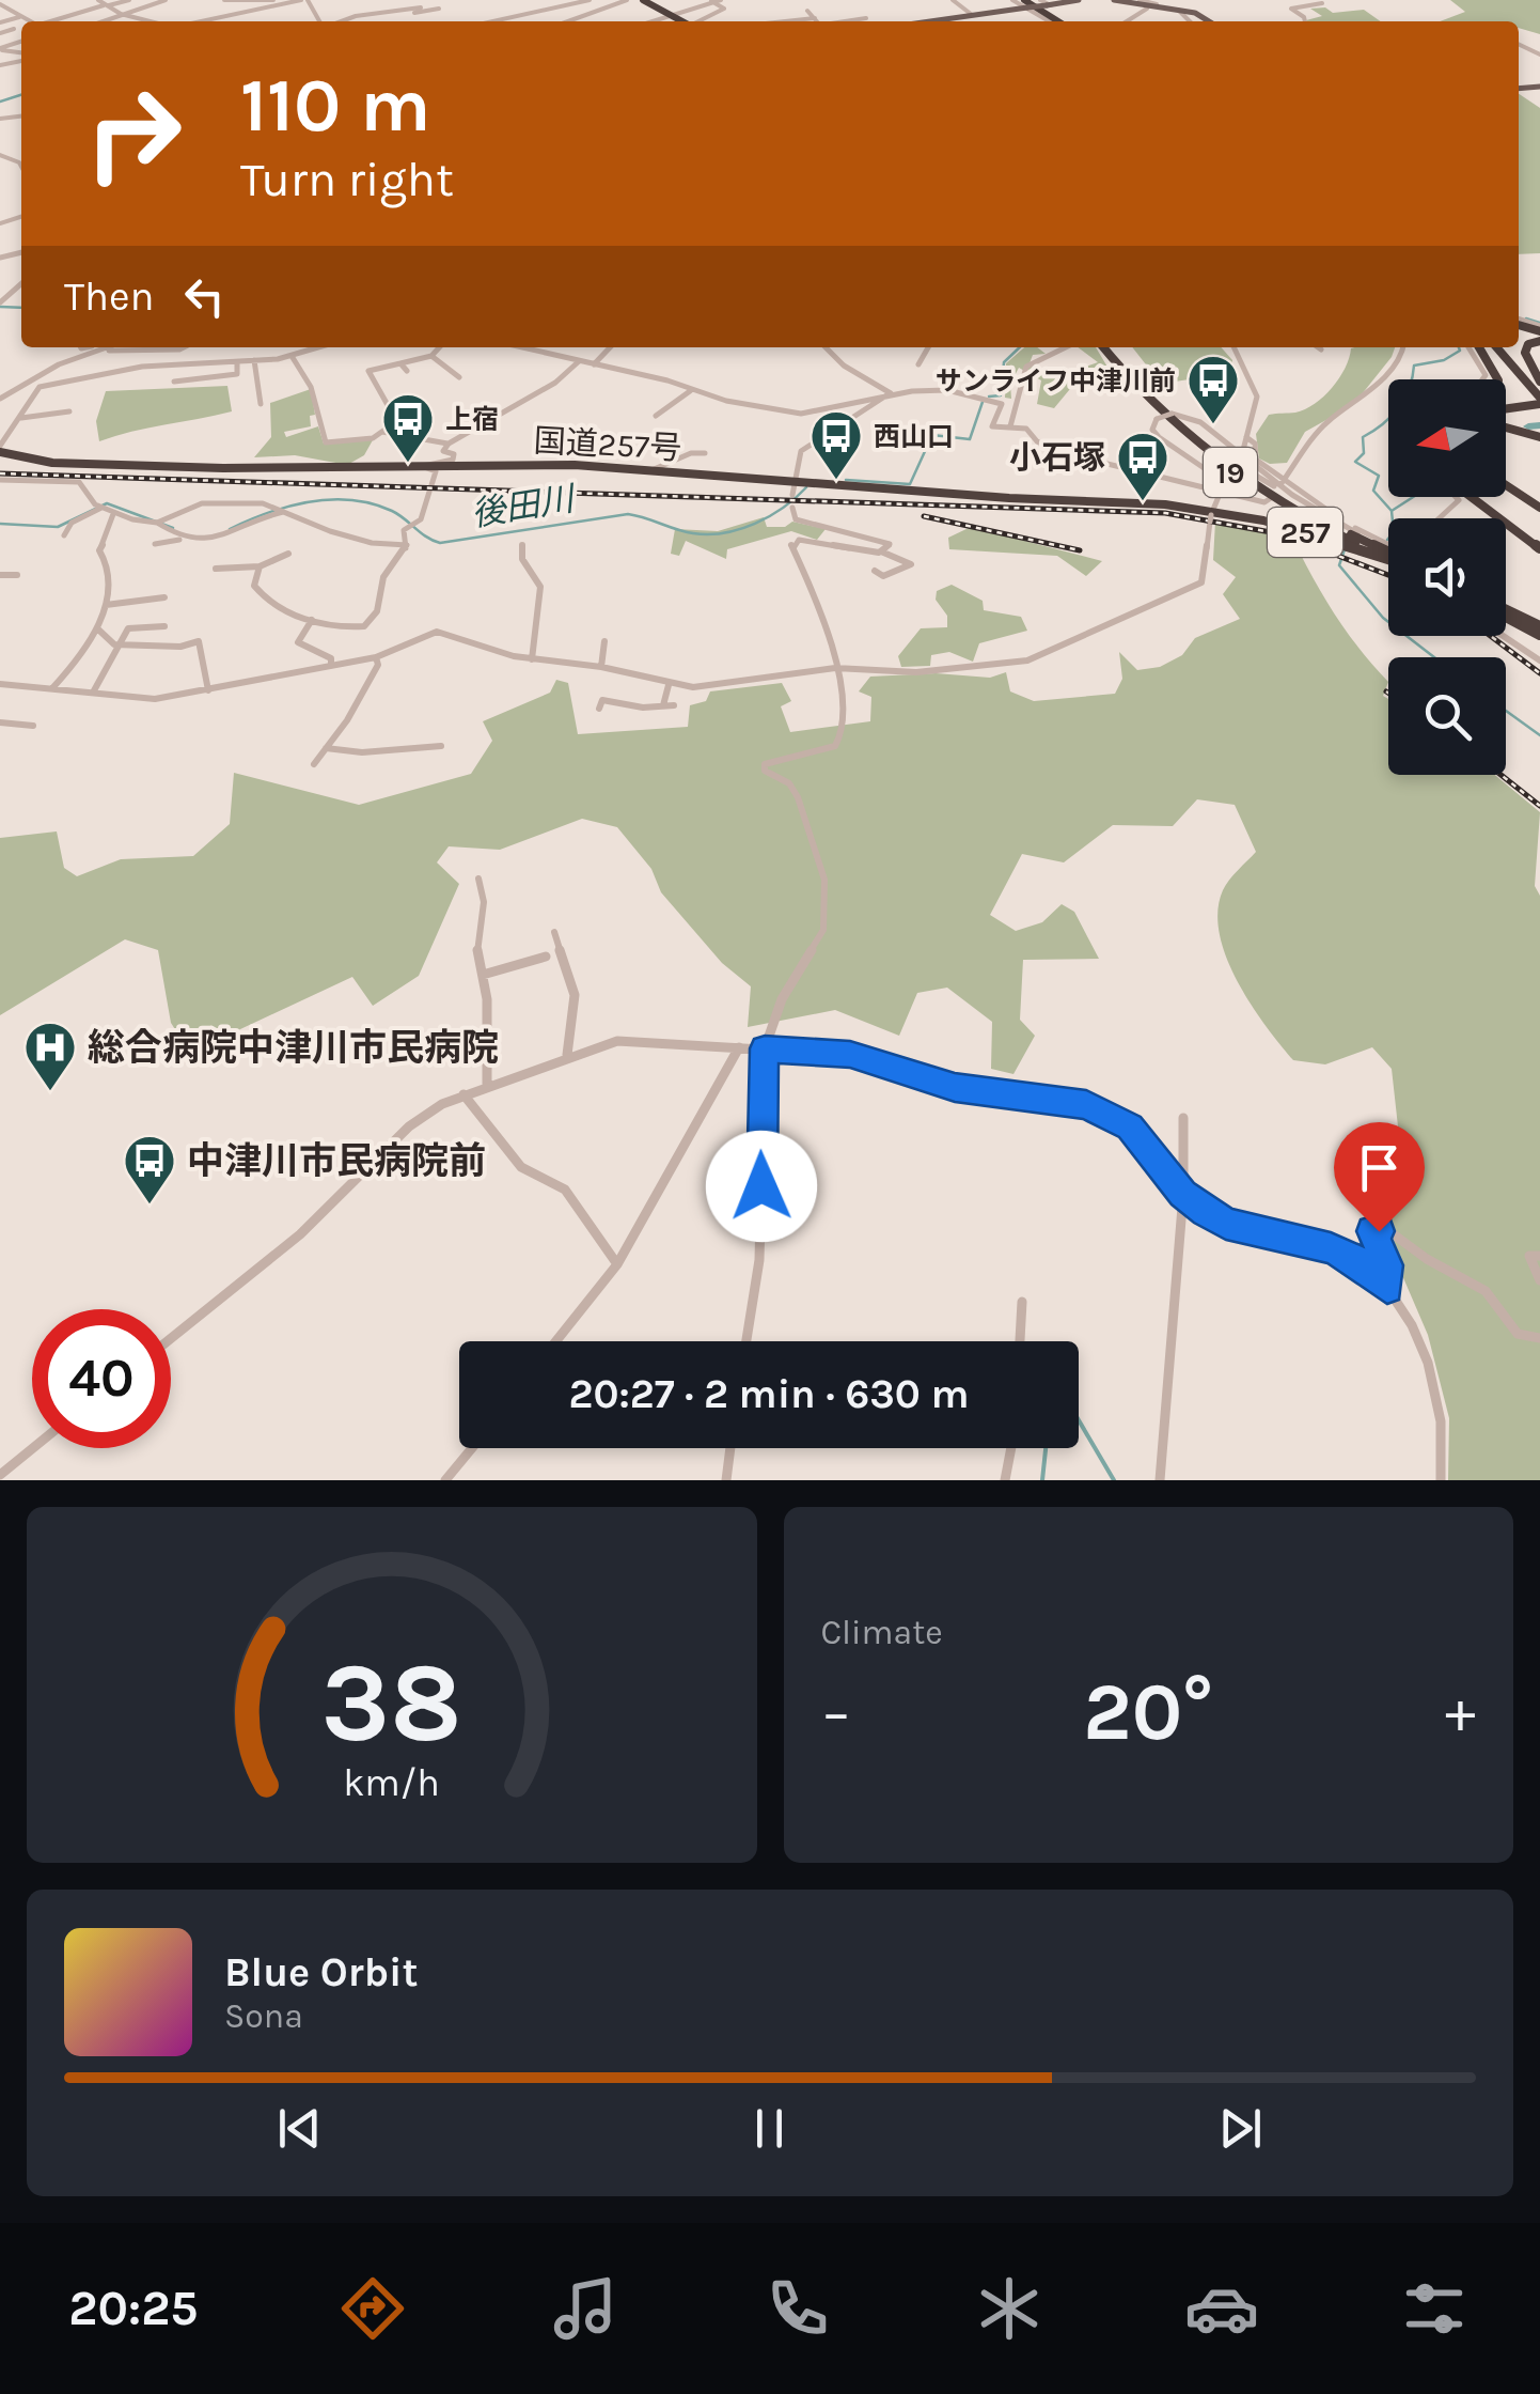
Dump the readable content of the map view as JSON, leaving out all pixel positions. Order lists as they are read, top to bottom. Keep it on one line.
{"streets":{"highway":["国道257号","19","257"]},"crossings":[["国道257号","257"],["19","257"]],"water":["後田川"],"places":{"bus stop":["サンライフ中津川前","上宿","西山口","小石塚","中津川市民病院前"],"hospital":["総合病院中津川市民病院"]},"north":"left","page":{"turn":["110 m","Turn right"],"then":"Then","limit":"40","trip":"20:27 · 2 min · 630 m","tile":"Climate","heat":["−","20°","+"],"song":["Blue Orbit","Sona"],"tabs":"20:25","gauge":["38","km/h"]}}
